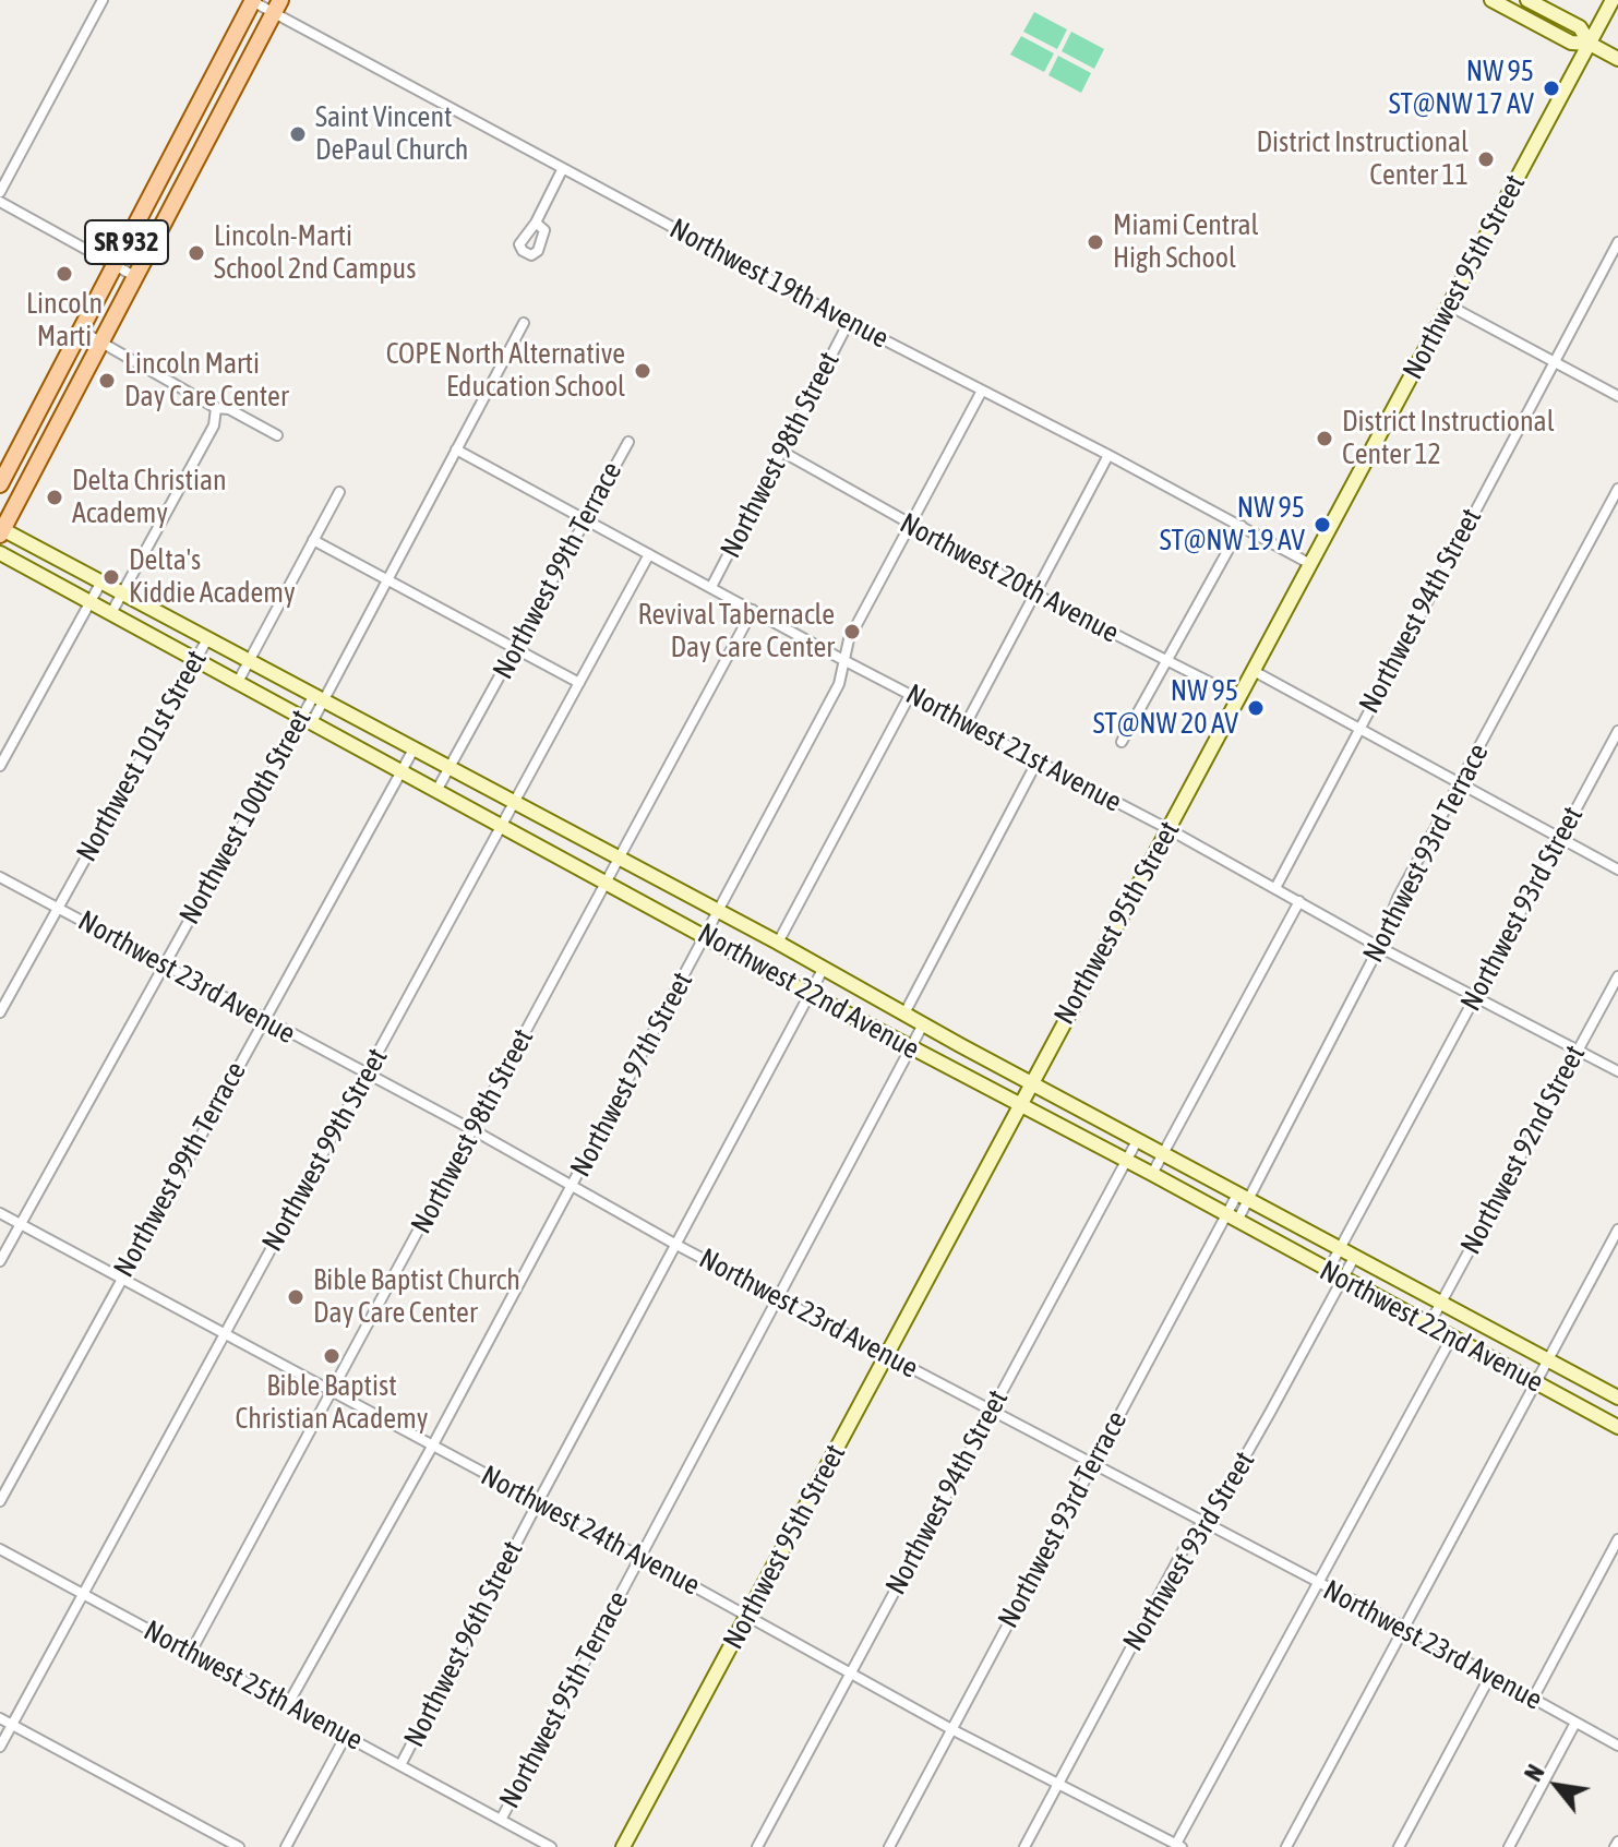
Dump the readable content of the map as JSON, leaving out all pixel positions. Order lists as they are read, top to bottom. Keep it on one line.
{"streets":{"main road":["SR 932","Northwest 95th Street","Northwest 22nd Avenue"],"street":["Northwest 19th Avenue","Northwest 98th Street","Northwest 99th Terrace","Northwest 20th Avenue","Northwest 94th Street","Northwest 21st Avenue","Northwest 101st Street","Northwest 100th Street","Northwest 93rd Terrace","Northwest 93rd Street","Northwest 23rd Avenue","Northwest 97th Street","Northwest 99th Street","Northwest 92nd Street","Northwest 24th Avenue","Northwest 96th Street","Northwest 25th Avenue","Northwest 95th Terrace"]},"crossings":[["SR 932","Northwest 19th Avenue"],["SR 932","Northwest 22nd Avenue"],["Northwest 95th Street","Northwest 19th Avenue"],["Northwest 95th Street","Northwest 20th Avenue"],["Northwest 95th Street","Northwest 21st Avenue"],["Northwest 95th Street","Northwest 23rd Avenue"],["Northwest 95th Street","Northwest 22nd Avenue"],["Northwest 95th Street","Northwest 24th Avenue"],["Northwest 19th Avenue","Northwest 98th Street"],["Northwest 19th Avenue","Northwest 97th Street"],["Northwest 98th Street","Northwest 20th Avenue"],["Northwest 98th Street","Northwest 21st Avenue"],["Northwest 98th Street","Northwest 23rd Avenue"],["Northwest 98th Street","Northwest 22nd Avenue"],["Northwest 98th Street","Northwest 24th Avenue"],["Northwest 98th Street","Northwest 25th Avenue"],["Northwest 99th Terrace","Northwest 21st Avenue"],["Northwest 99th Terrace","Northwest 23rd Avenue"],["Northwest 99th Terrace","Northwest 22nd Avenue"],["Northwest 99th Terrace","Northwest 24th Avenue"],["Northwest 20th Avenue","Northwest 97th Street"],["Northwest 94th Street","Northwest 21st Avenue"],["Northwest 94th Street","Northwest 23rd Avenue"],["Northwest 94th Street","Northwest 22nd Avenue"],["Northwest 94th Street","Northwest 24th Avenue"],["Northwest 21st Avenue","Northwest 100th Street"],["Northwest 21st Avenue","Northwest 93rd Terrace"],["Northwest 21st Avenue","Northwest 93rd Street"],["Northwest 21st Avenue","Northwest 97th Street"],["Northwest 21st Avenue","Northwest 99th Street"],["Northwest 21st Avenue","Northwest 92nd Street"],["Northwest 101st Street","Northwest 23rd Avenue"],["Northwest 101st Street","Northwest 22nd Avenue"],["Northwest 100th Street","Northwest 23rd Avenue"],["Northwest 100th Street","Northwest 22nd Avenue"],["Northwest 100th Street","Northwest 24th Avenue"],["Northwest 93rd Terrace","Northwest 23rd Avenue"],["Northwest 93rd Terrace","Northwest 22nd Avenue"],["Northwest 93rd Terrace","Northwest 24th Avenue"],["Northwest 93rd Street","Northwest 23rd Avenue"],["Northwest 93rd Street","Northwest 22nd Avenue"],["Northwest 93rd Street","Northwest 24th Avenue"],["Northwest 23rd Avenue","Northwest 97th Street"],["Northwest 23rd Avenue","Northwest 99th Street"],["Northwest 23rd Avenue","Northwest 96th Street"],["Northwest 23rd Avenue","Northwest 95th Terrace"],["Northwest 22nd Avenue","Northwest 97th Street"],["Northwest 22nd Avenue","Northwest 99th Street"],["Northwest 22nd Avenue","Northwest 92nd Street"],["Northwest 22nd Avenue","Northwest 96th Street"],["Northwest 22nd Avenue","Northwest 95th Terrace"],["Northwest 97th Street","Northwest 24th Avenue"],["Northwest 97th Street","Northwest 25th Avenue"],["Northwest 99th Street","Northwest 24th Avenue"],["Northwest 99th Street","Northwest 25th Avenue"],["Northwest 24th Avenue","Northwest 96th Street"],["Northwest 24th Avenue","Northwest 95th Terrace"],["Northwest 96th Street","Northwest 25th Avenue"],["Northwest 25th Avenue","Northwest 95th Terrace"]],"places":["NW 95 ST@NW 17 AV","Saint Vincent DePaul Church","District Instructional Center 11","Miami Central High School","Lincoln-Marti School 2nd Campus","Lincoln Marti","COPE North Alternative Education School","Lincoln Marti Day Care Center","District Instructional Center 12","Delta Christian Academy","NW 95 ST@NW 19 AV","Delta's Kiddie Academy","Revival Tabernacle Day Care Center","NW 95 ST@NW 20 AV","Bible Baptist Church Day Care Center","Bible Baptist Christian Academy"],"north":"top left"}
